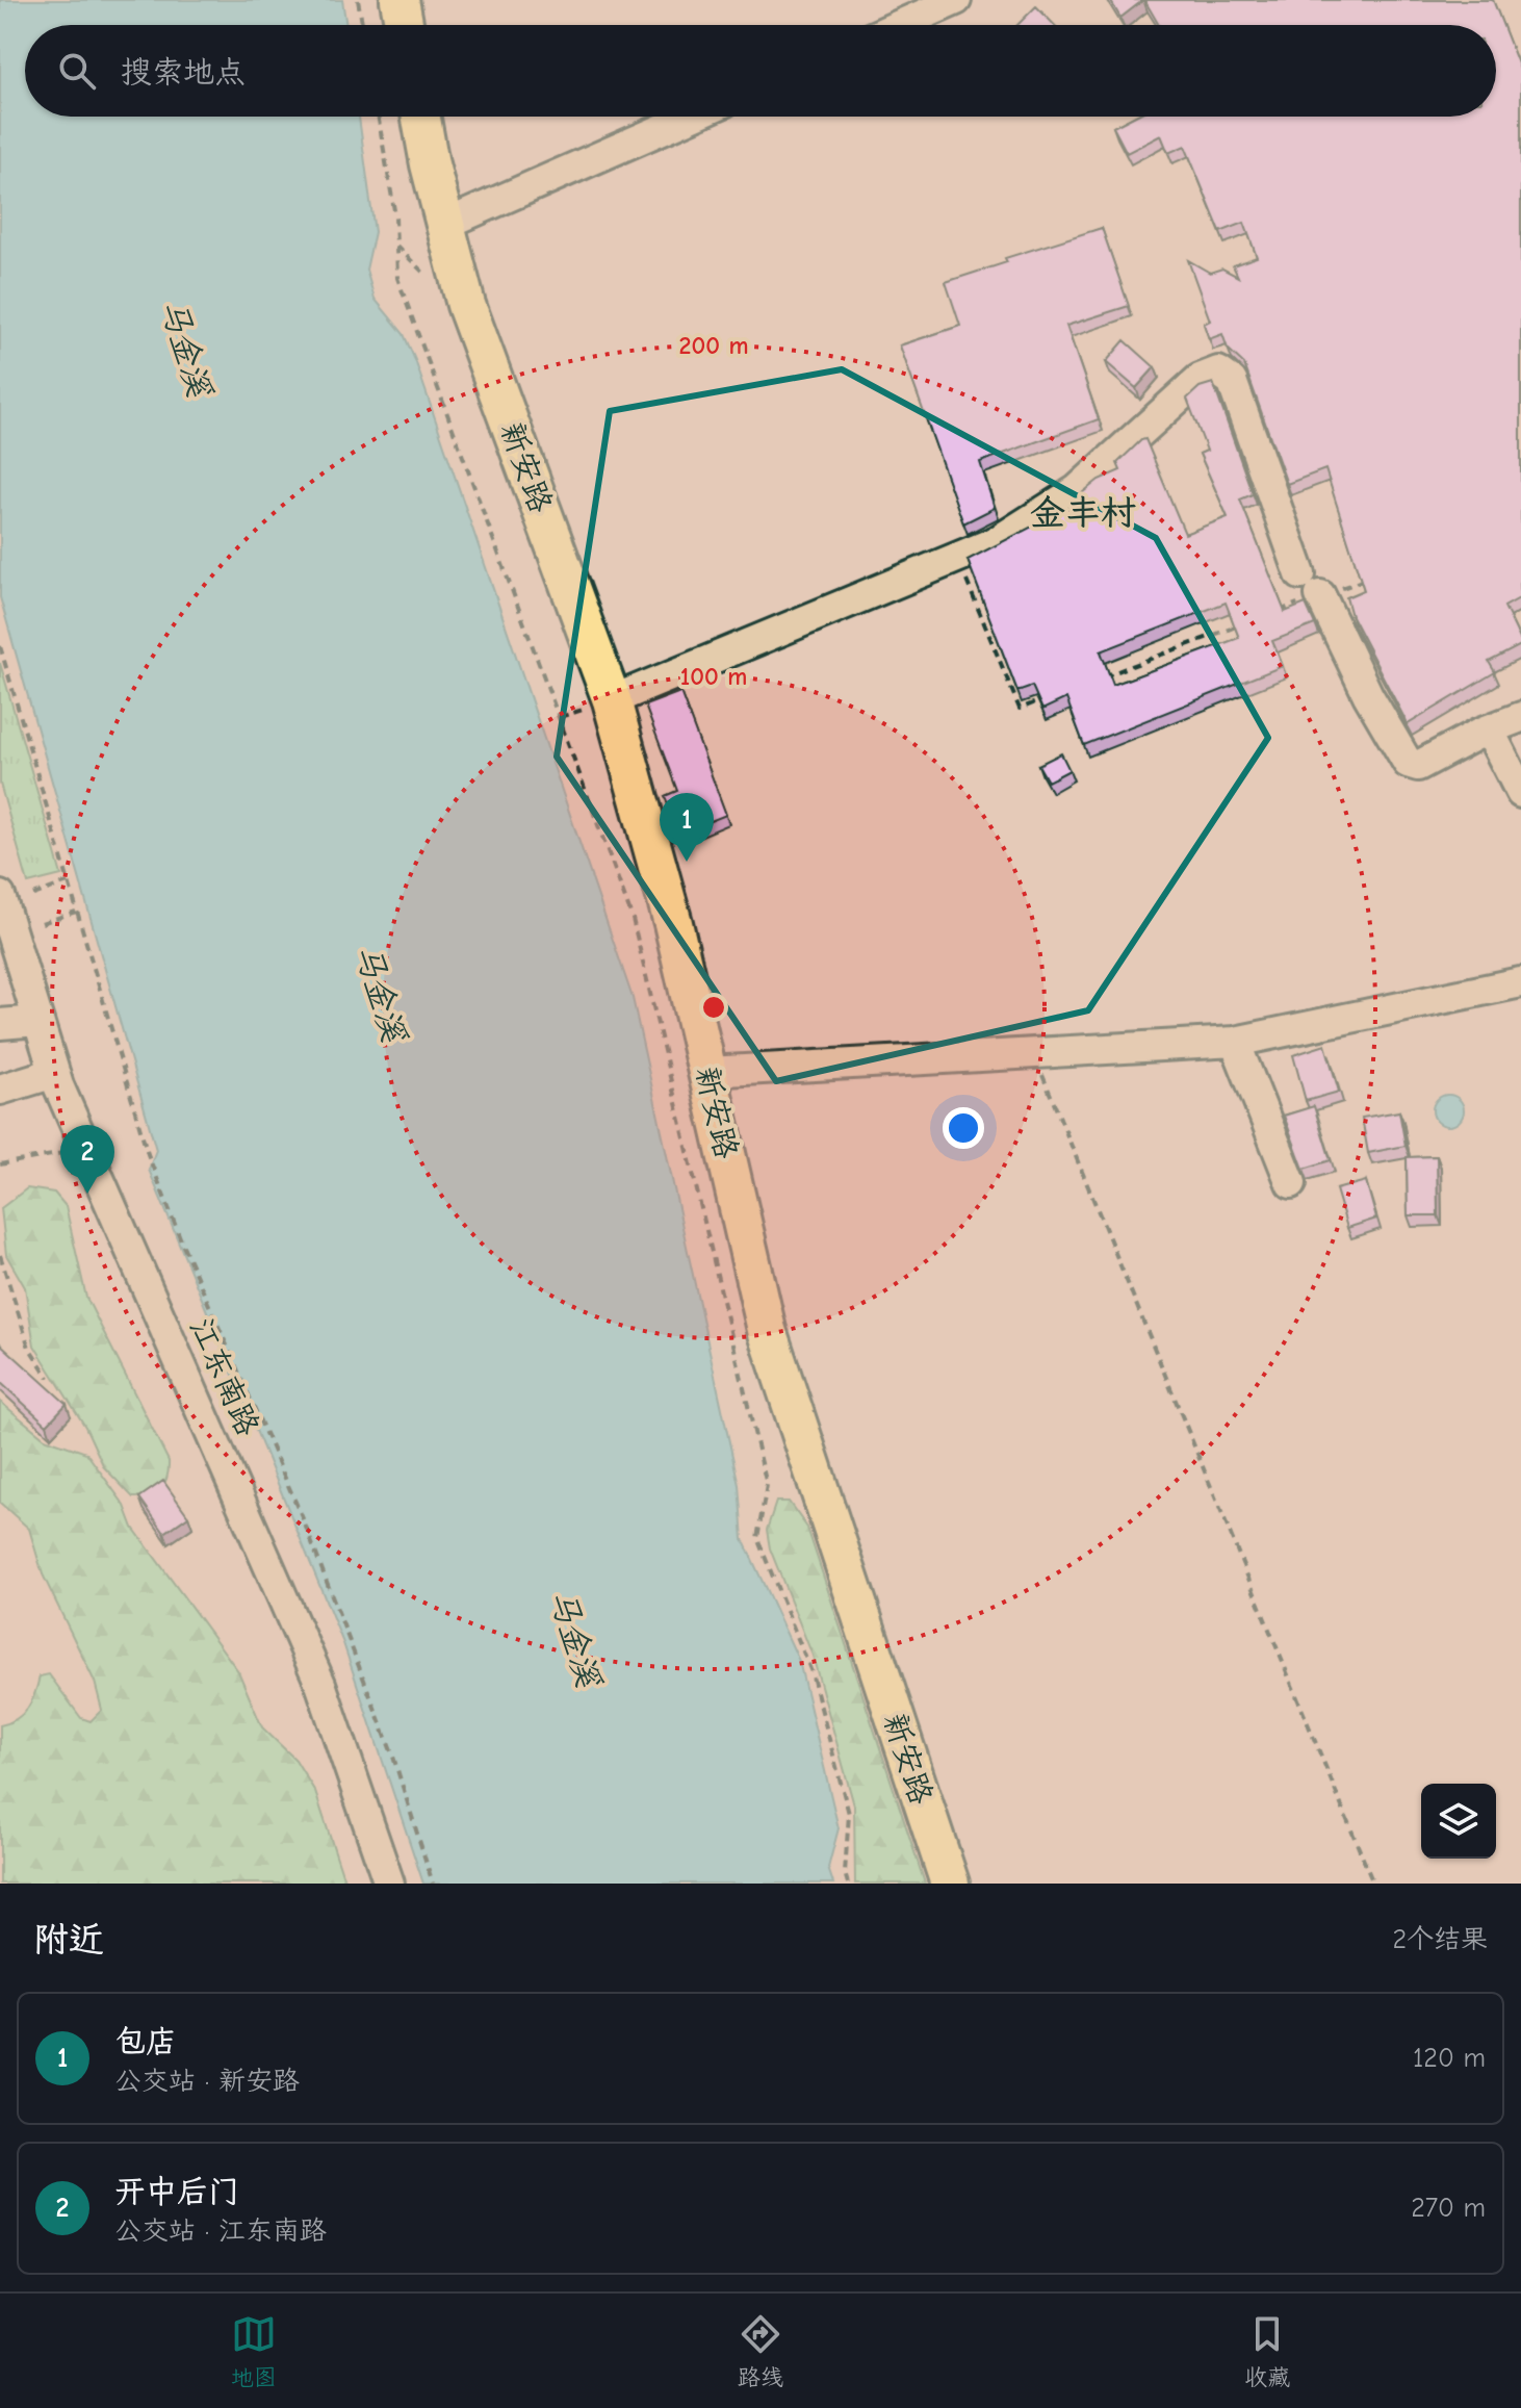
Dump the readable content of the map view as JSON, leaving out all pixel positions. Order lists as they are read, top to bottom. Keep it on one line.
{"streets":{"main road":["新安路"],"street":["江东南路"]},"districts":["金丰村"],"water":["马金溪"],"page":{"search":"搜索地点","pins":["1","2"],"heading":["附近","2个结果"],"list":[{"mark":"1","name":"包店","note":"公交站 · 新安路","value":"120 m"},{"mark":"2","name":"开中后门","note":"公交站 · 江东南路","value":"270 m"}],"nav":["地图","路线","收藏"]},"rings":["200 m","100 m"]}
